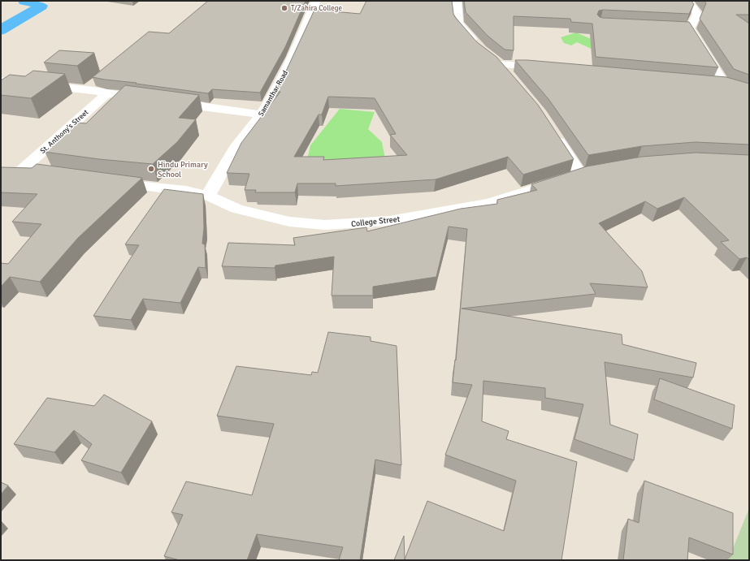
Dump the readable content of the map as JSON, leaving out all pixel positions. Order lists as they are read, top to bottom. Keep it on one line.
{"streets":{"street":["Samanthar Road","St. Anthony's Street","College Street"]},"crossings":[["Samanthar Road","College Street"]],"places":["T/Zahira College","Hindu Primary School"]}
